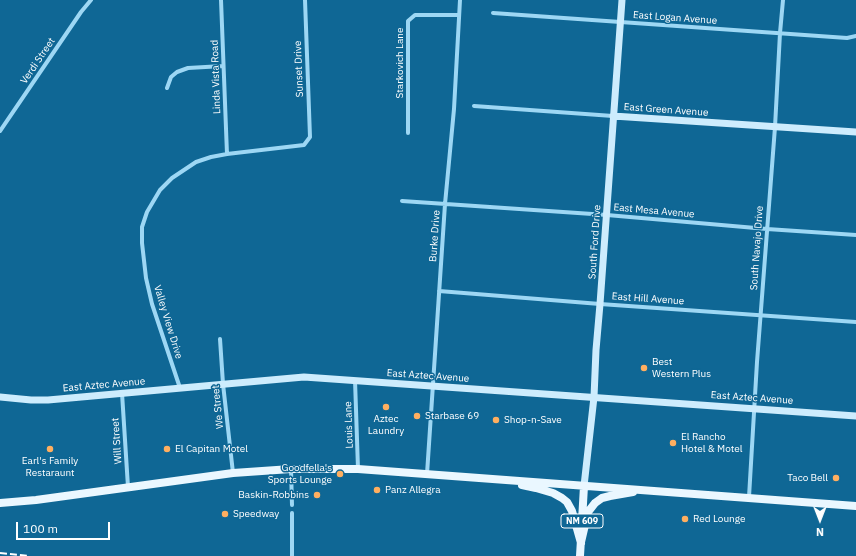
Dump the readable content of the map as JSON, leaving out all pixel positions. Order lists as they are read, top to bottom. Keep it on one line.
{"streets":{"main road":["East Green Avenue","South Ford Drive","East Aztec Avenue","NM 609"],"street":["East Logan Avenue","Verdi Street","Starkovich Lane","Sunset Drive","Linda Vista Road","East Mesa Avenue","Burke Drive","South Navajo Drive","East Hill Avenue","Valley View Drive","We Street","Louis Lane","Will Street"]},"crossings":[["East Logan Avenue","South Ford Drive"],["East Logan Avenue","South Navajo Drive"],["Starkovich Lane","Burke Drive"],["Sunset Drive","Valley View Drive"],["Linda Vista Road","Valley View Drive"],["East Green Avenue","South Ford Drive"],["East Green Avenue","South Navajo Drive"],["East Mesa Avenue","Burke Drive"],["East Mesa Avenue","South Ford Drive"],["East Mesa Avenue","South Navajo Drive"],["Burke Drive","East Hill Avenue"],["Burke Drive","East Aztec Avenue"],["South Ford Drive","East Hill Avenue"],["South Ford Drive","East Aztec Avenue"],["South Ford Drive","NM 609"],["South Navajo Drive","East Hill Avenue"],["South Navajo Drive","East Aztec Avenue"],["Valley View Drive","East Aztec Avenue"],["East Aztec Avenue","We Street"],["East Aztec Avenue","Louis Lane"],["East Aztec Avenue","Will Street"]],"places":["Best Western Plus","Aztec Laundry","Starbase 69","Shop-n-Save","El Rancho Hotel & Motel","Earl's Family Restaraunt","El Capitan Motel","Goodfella's Sports Lounge","Taco Bell","Panz Allegra","Baskin-Robbins","Speedway","Red Lounge"],"scale_bar":"100 m","north":"bottom"}
